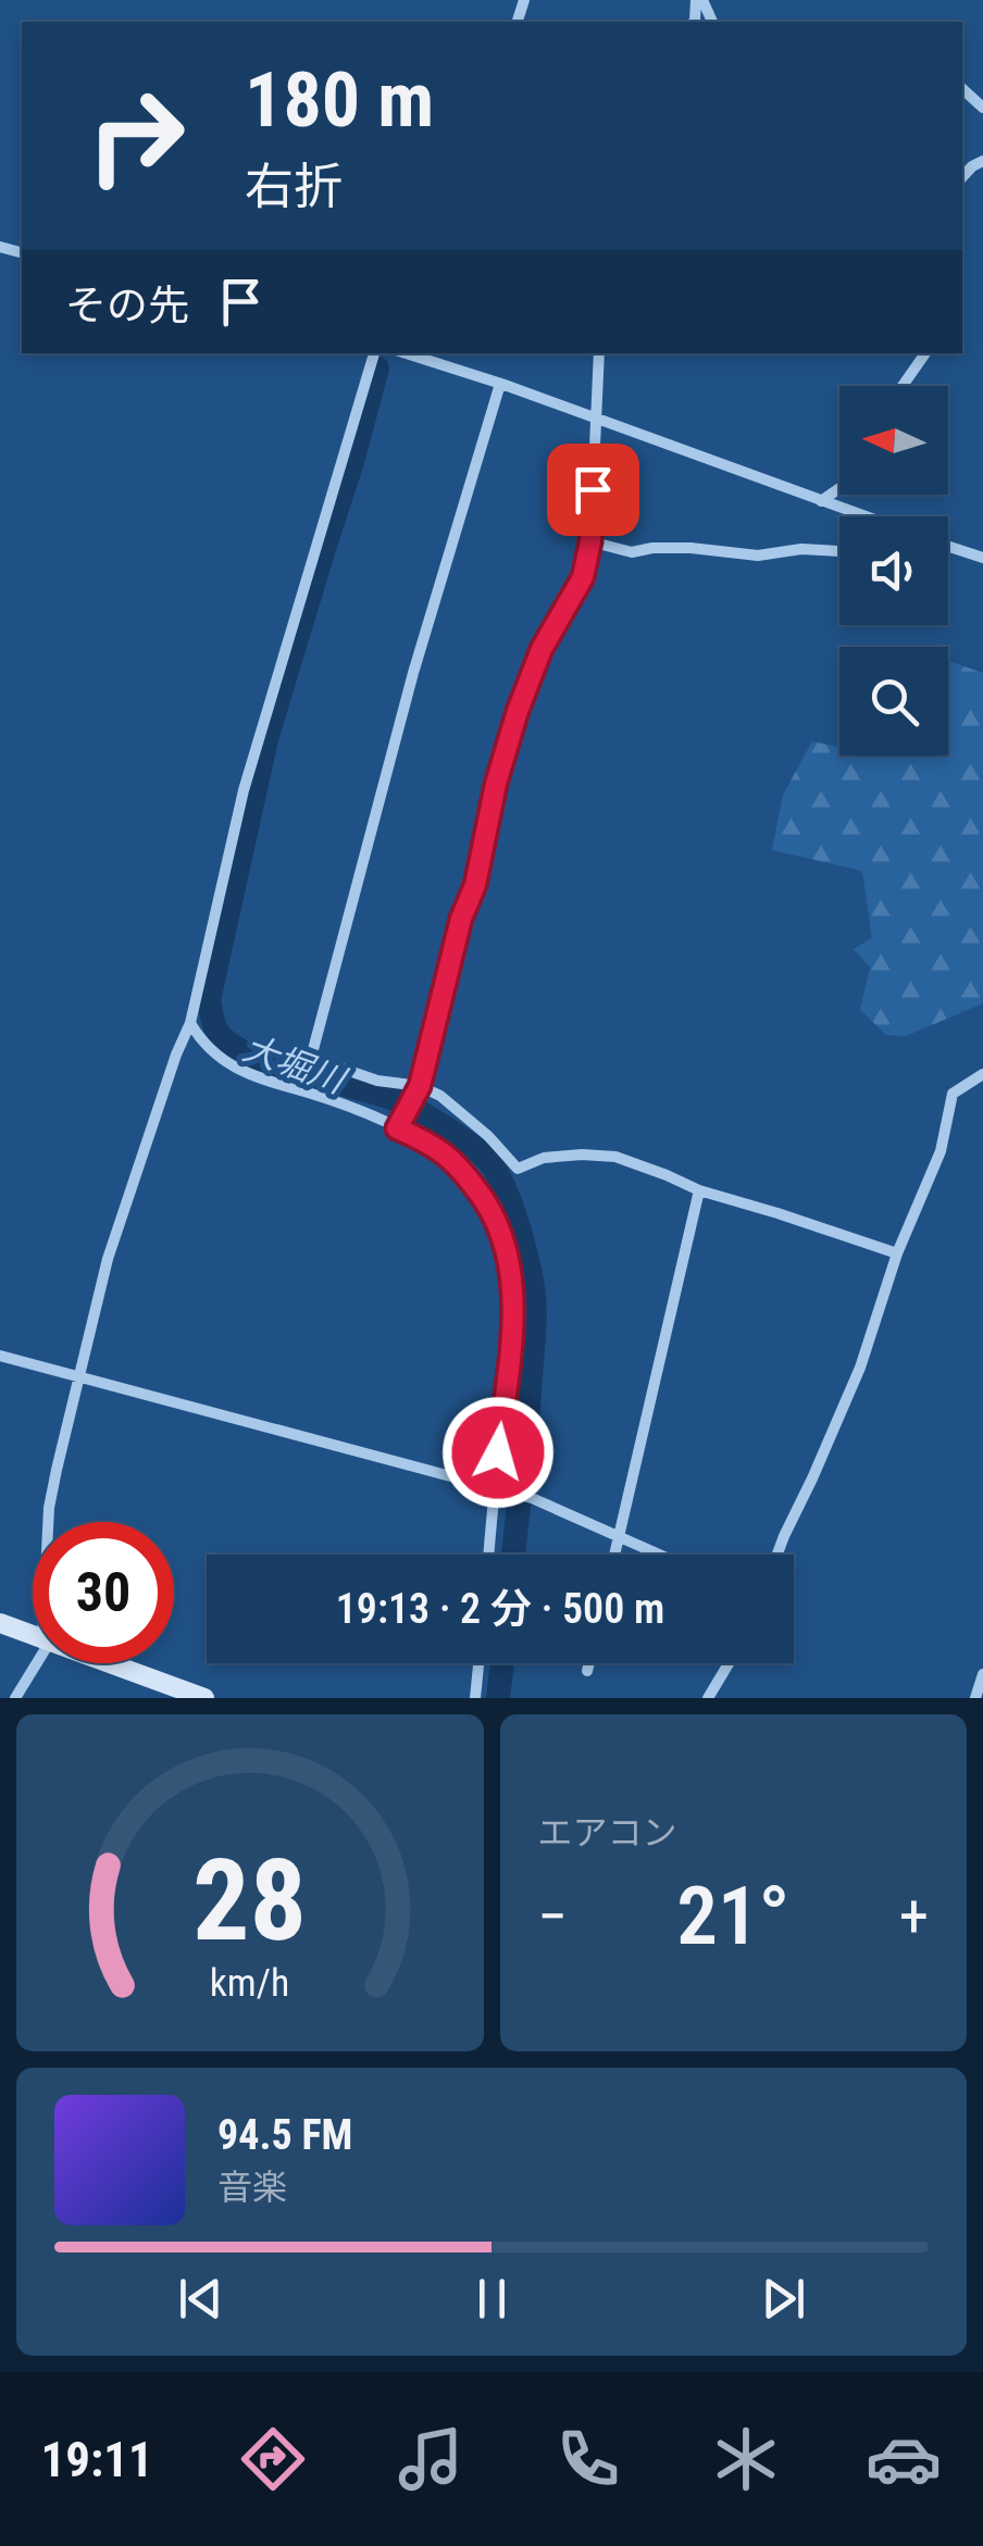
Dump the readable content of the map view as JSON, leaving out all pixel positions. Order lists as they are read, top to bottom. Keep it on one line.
{"water":["大堀川"],"north":"left","page":{"turn":["180 m","右折"],"then":"その先","limit":"30","trip":"19:13 · 2 分 · 500 m","tile":"エアコン","heat":["−","21°","+"],"song":["94.5 FM","音楽"],"tabs":"19:11","gauge":["28","km/h"]}}
